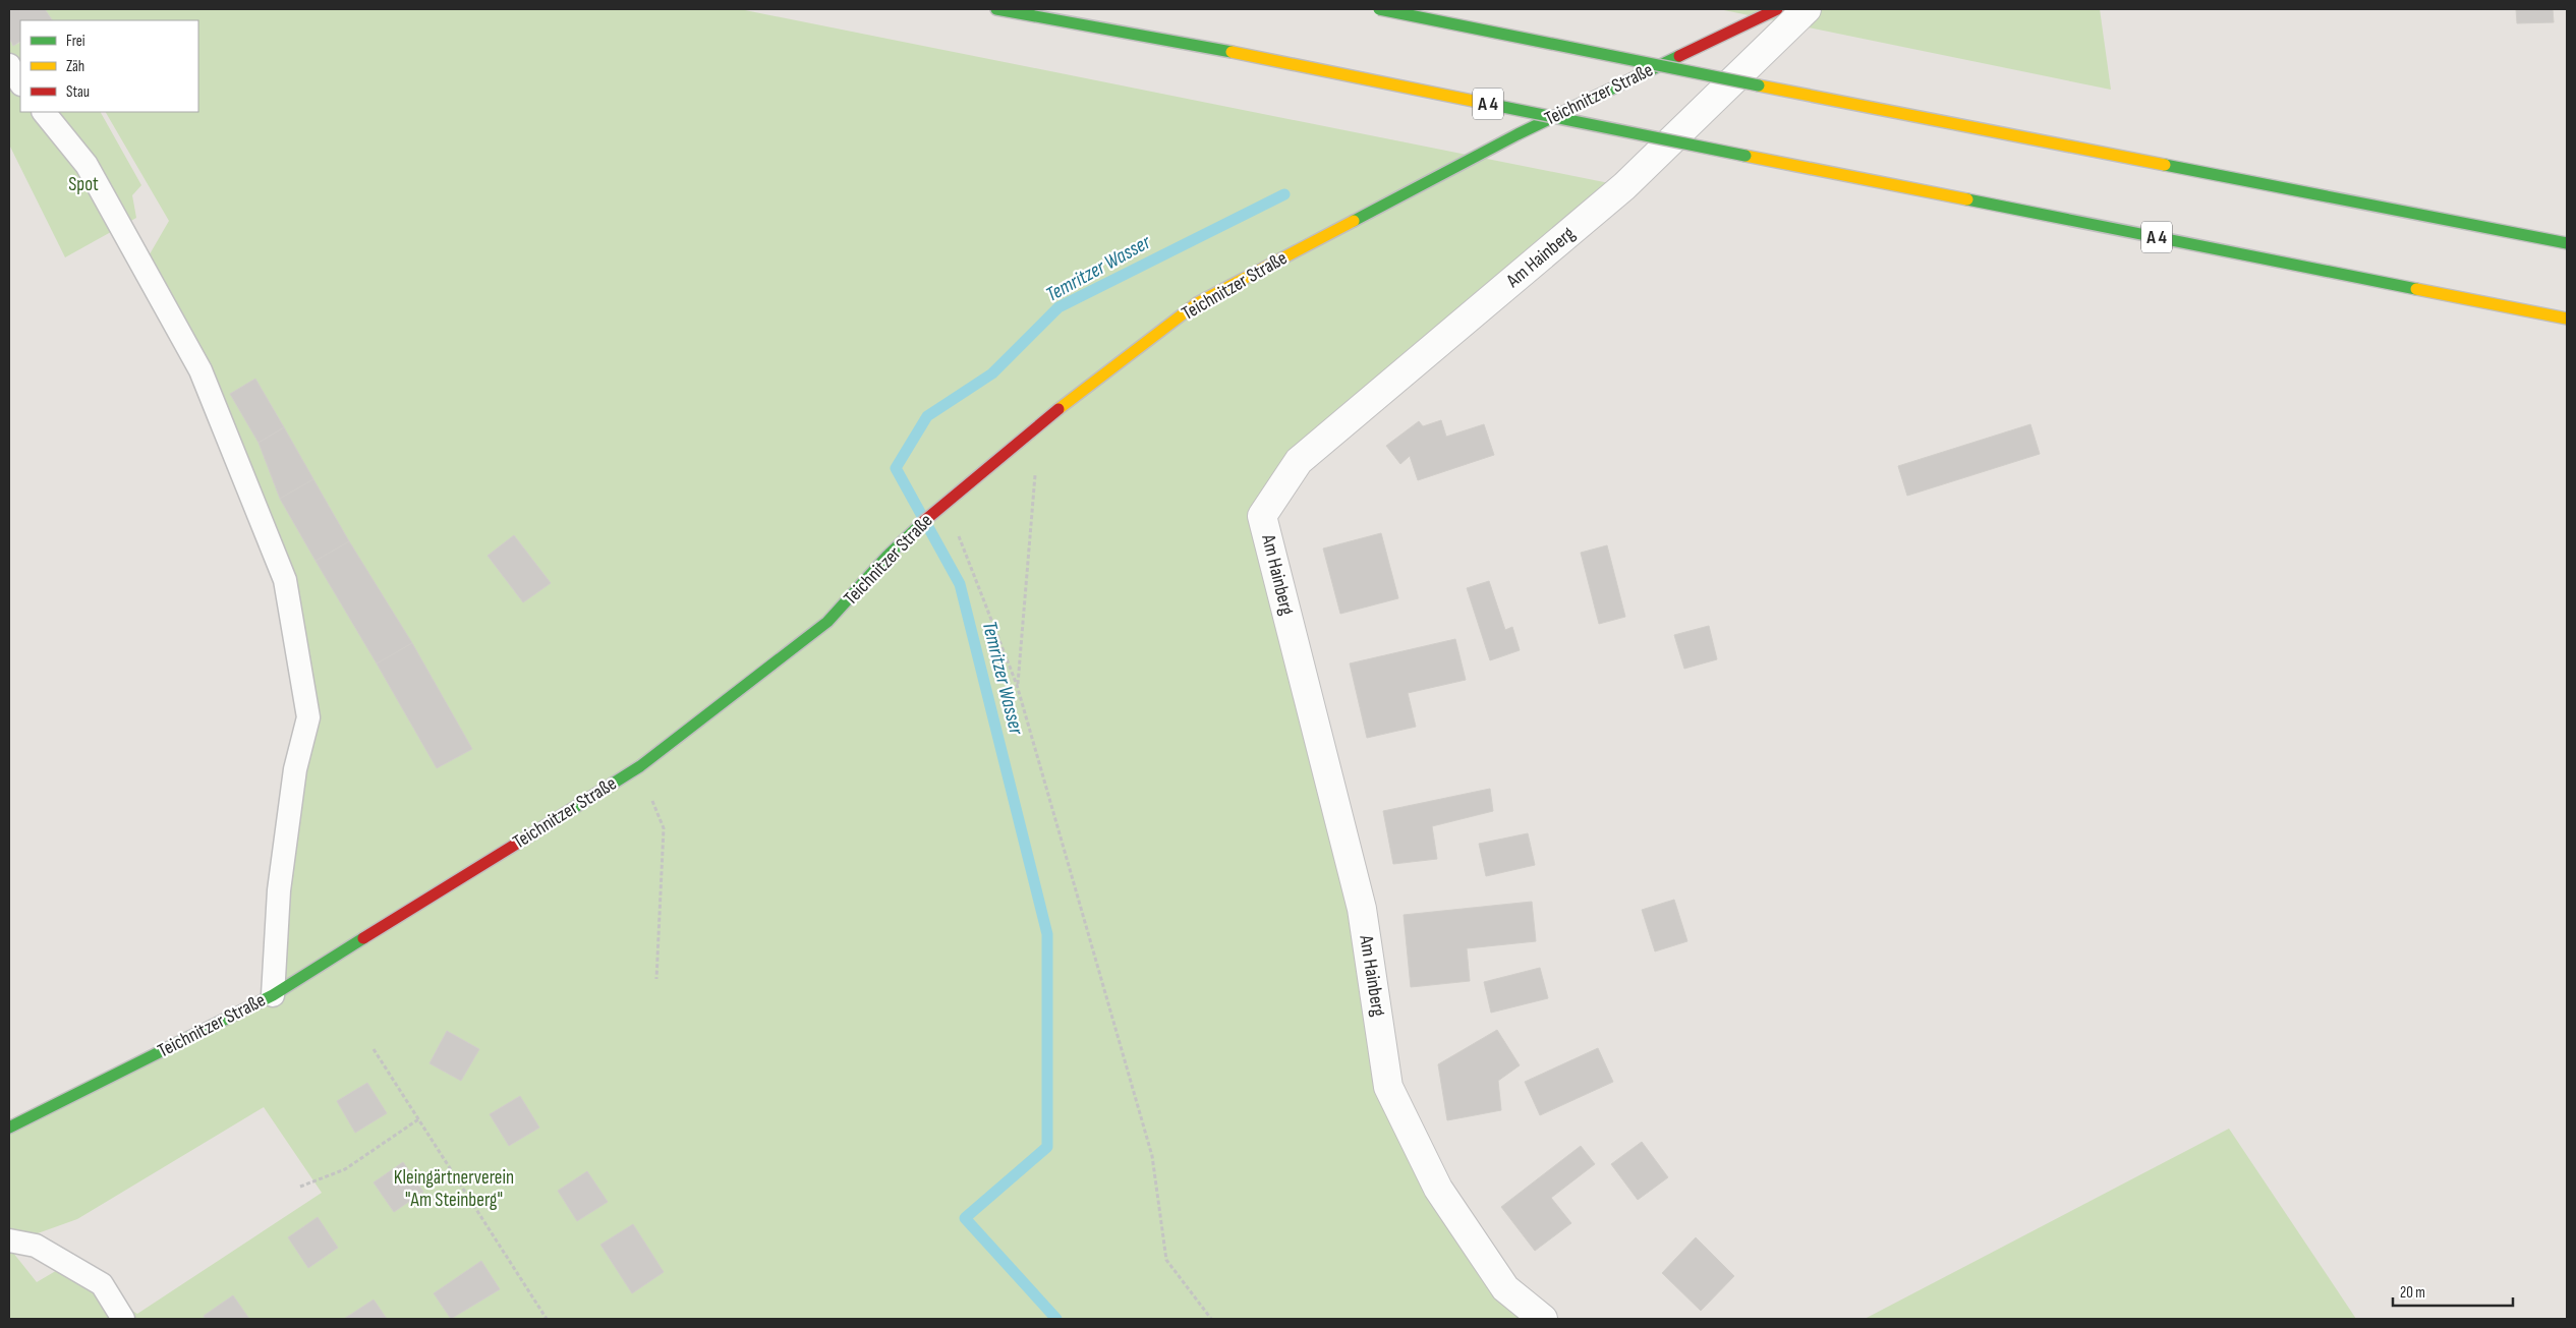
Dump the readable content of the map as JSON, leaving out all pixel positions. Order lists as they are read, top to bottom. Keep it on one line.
{"streets":{"main road":["Teichnitzer Straße","A 4"],"street":["Am Hainberg"]},"water":["Temritzer Wasser"],"parks":["Spot","Kleingärtnerverein \"Am Steinberg\""],"legend":["Frei","Zäh","Stau"],"scale_bar":"20 m"}
